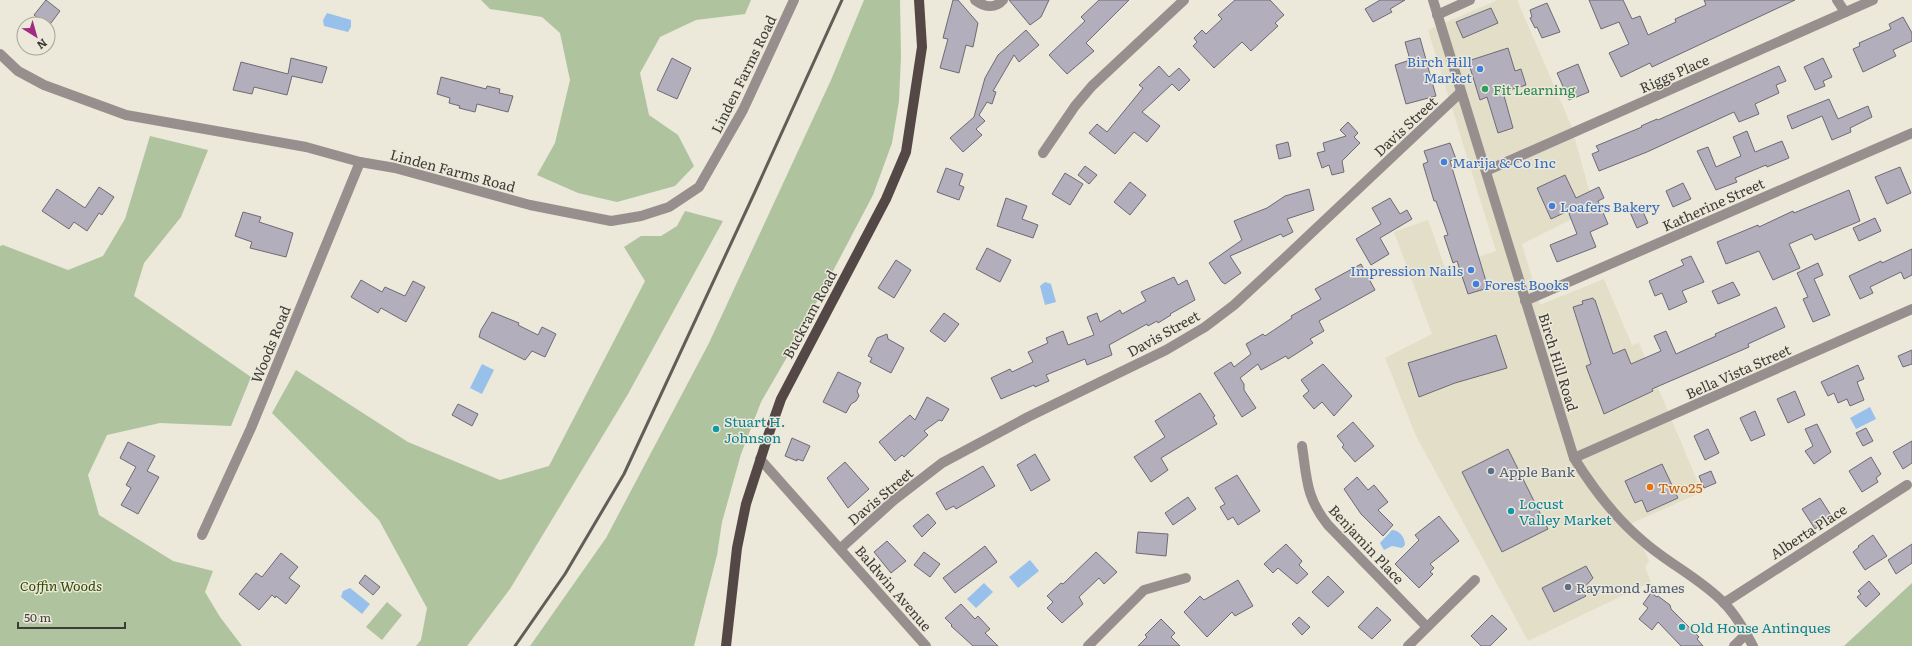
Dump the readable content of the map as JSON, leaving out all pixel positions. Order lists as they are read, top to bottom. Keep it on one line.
{"streets":{"main road":["Buckram Road"],"street":["Riggs Place","Linden Farms Road","Davis Street","Katherine Street","Woods Road","Birch Hill Road","Bella Vista Street","Alberta Place","Benjamin Place","Baldwin Avenue"]},"crossings":[["Riggs Place","Birch Hill Road"],["Linden Farms Road","Woods Road"],["Davis Street","Birch Hill Road"],["Davis Street","Baldwin Avenue"],["Katherine Street","Birch Hill Road"],["Buckram Road","Baldwin Avenue"],["Birch Hill Road","Bella Vista Street"],["Birch Hill Road","Alberta Place"]],"parks":["Coffin Woods"],"places":["Birch Hill Market","Fit Learning","Marija & Co Inc","Loafers Bakery","Impression Nails","Forest Books","Stuart H. Johnson","Apple Bank","Two25","Locust Valley Market","Raymond James","Old House Antinques"],"scale_bar":"50 m","north":"bottom right"}
